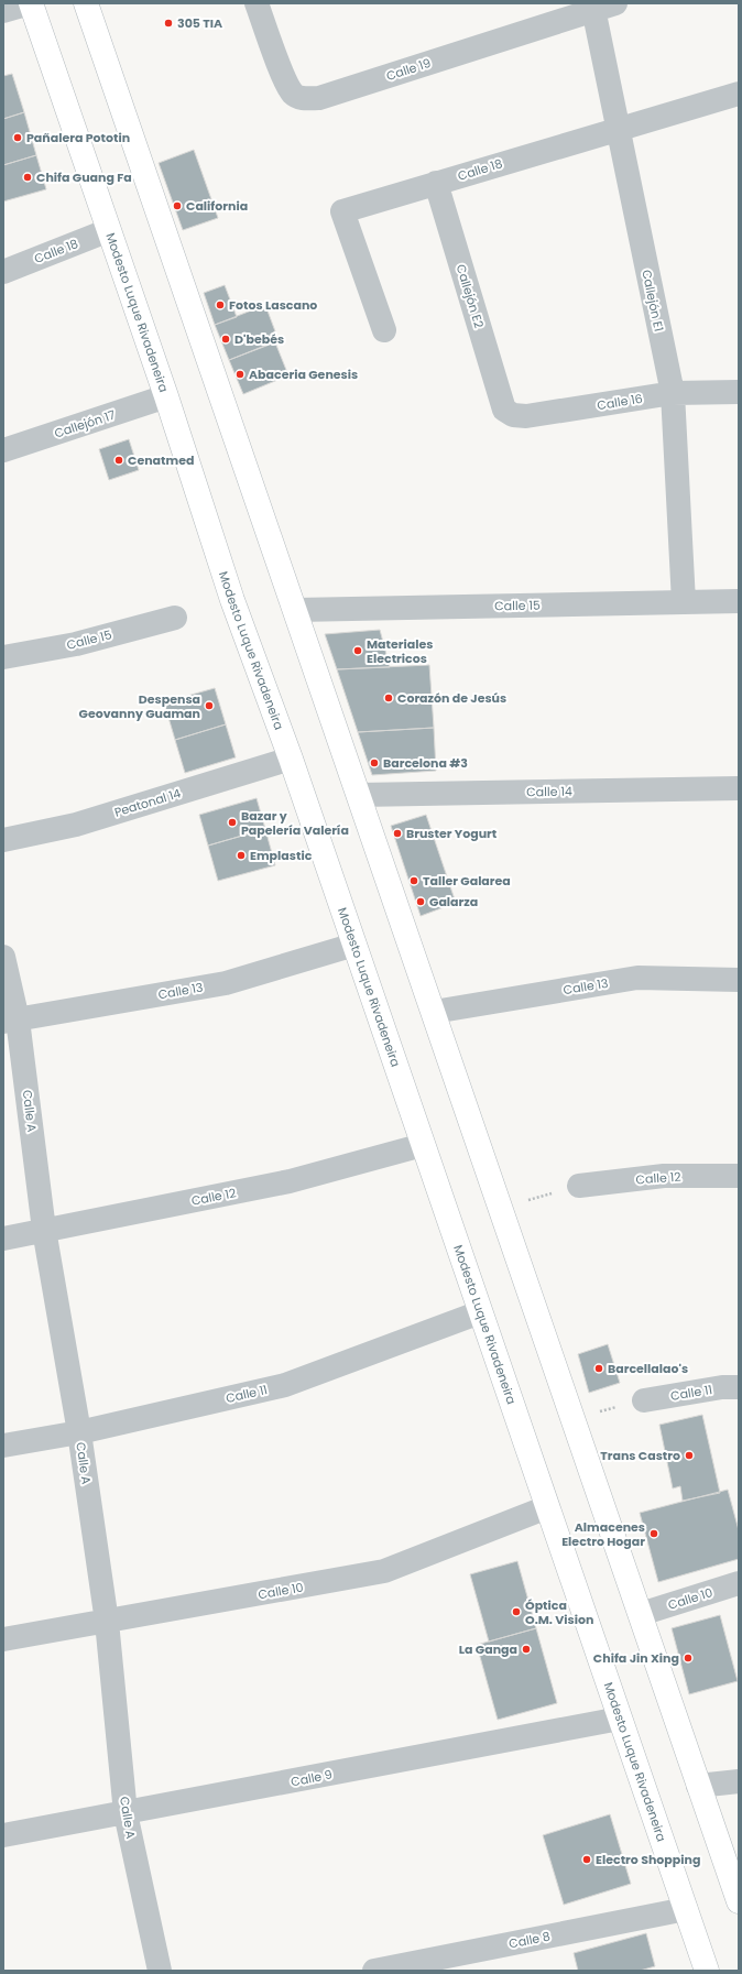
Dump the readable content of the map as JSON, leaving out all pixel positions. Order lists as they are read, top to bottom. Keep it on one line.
{"streets":{"street":["Calle 19","Calle 18","Callejón E2","Callejón E1","Modesto Luque Rivadeneira","Calle 16","Callejón 17","Calle 15","Calle 14","Peatonal 14","Calle 13","Calle A","Calle 12","Calle 11","Calle 10","Calle 9","Calle 8"]},"crossings":[["Calle 19","Callejón E1"],["Calle 18","Callejón E2"],["Calle 18","Callejón E1"],["Calle 18","Modesto Luque Rivadeneira"],["Callejón E2","Calle 16"],["Callejón E1","Calle 16"],["Callejón E1","Calle 15"],["Modesto Luque Rivadeneira","Callejón 17"],["Modesto Luque Rivadeneira","Peatonal 14"],["Modesto Luque Rivadeneira","Calle 13"],["Modesto Luque Rivadeneira","Calle 12"],["Modesto Luque Rivadeneira","Calle 11"],["Modesto Luque Rivadeneira","Calle 10"],["Modesto Luque Rivadeneira","Calle 9"],["Modesto Luque Rivadeneira","Calle 8"],["Calle 13","Calle A"],["Calle A","Calle 12"],["Calle A","Calle 11"],["Calle A","Calle 10"],["Calle A","Calle 9"]],"places":["305 TIA","Pañalera Pototin","Chifa Guang Fa","California","Fotos Lascano","D'bebés","Abaceria Genesis","Cenatmed","Materiales Electricos","Corazón de Jesús","Despensa Geovanny Guaman","Barcelona #3","Bazar y Papelería Valería","Bruster Yogurt","Emplastic","Taller Galarea","Galarza","Barcellalao's","Trans Castro","Almacenes Electro Hogar","Óptica O.M. Vision","La Ganga","Chifa Jin Xing","Electro Shopping"]}
